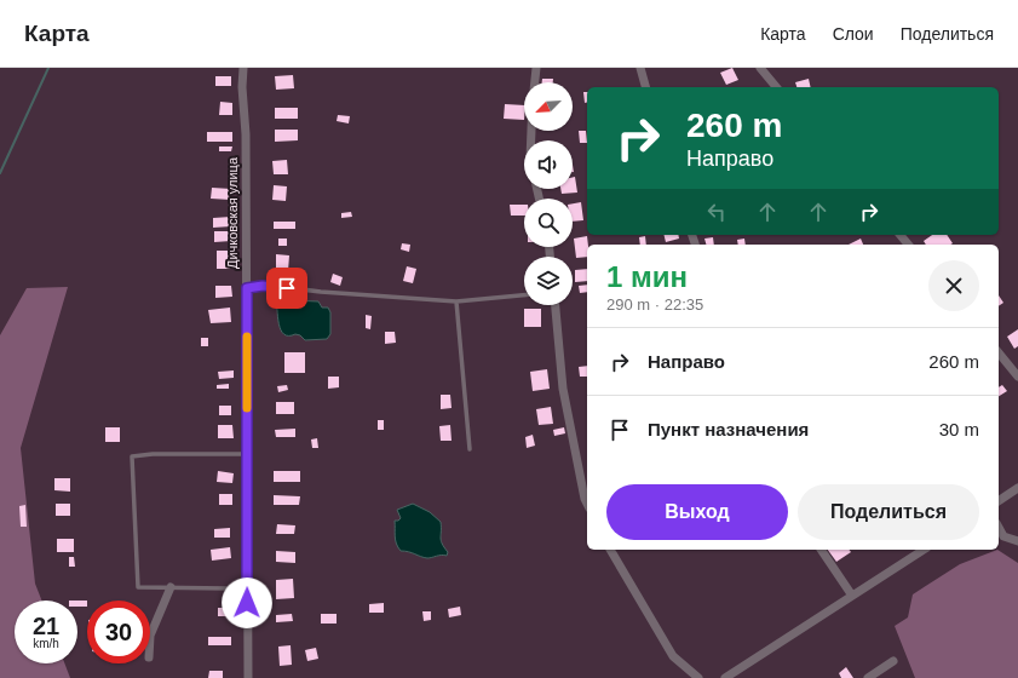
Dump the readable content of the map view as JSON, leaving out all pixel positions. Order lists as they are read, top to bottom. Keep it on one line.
{"streets":{"street":["Дичковская улица"]},"north":"bottom left","page":{"header":"Карта","nav":["Карта","Слои","Поделиться"],"turn":["260 m","Направо"],"heading":["1 мин","290 m · 22:35"],"list":[{"name":"Направо","value":"260 m"},{"name":"Пункт назначения","value":"30 m"}],"buttons":["Выход","Поделиться"],"speed":"21 km/h","limit":"30"}}
